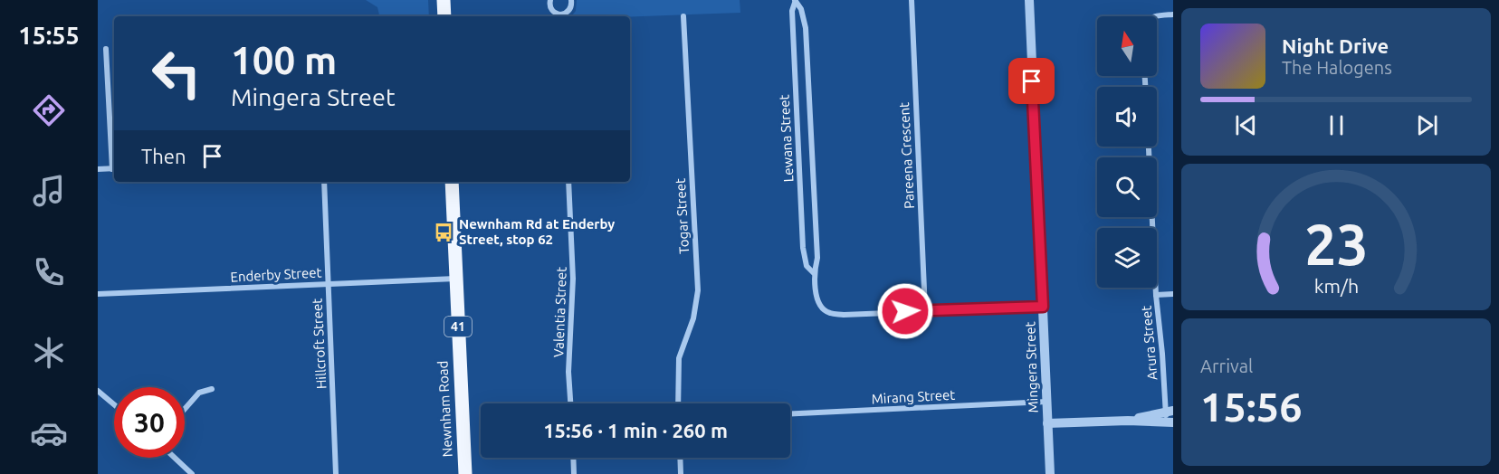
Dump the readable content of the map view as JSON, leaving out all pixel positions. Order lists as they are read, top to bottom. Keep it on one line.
{"streets":{"main road":["41","Newnham Road"],"street":["Lewana Street","Pareena Crescent","Togar Street","Enderby Street","Valentia Street","Arura Street","Hillcroft Street","Mingera Street","Mirang Street"]},"crossings":[["Lewana Street","Pareena Crescent"],["Lewana Street","Mingera Street"],["Enderby Street","Hillcroft Street"],["Enderby Street","Newnham Road"],["Mingera Street","Mirang Street"]],"places":{"bus stop":["Newnham Rd at Enderby Street, stop 62"]},"north":"top","page":{"tabs":"15:55","turn":["100 m","Mingera Street"],"song":["Night Drive","The Halogens"],"then":"Then","tile":["Arrival","15:56"],"limit":"30","trip":"15:56 · 1 min · 260 m","gauge":["23","km/h"]}}
